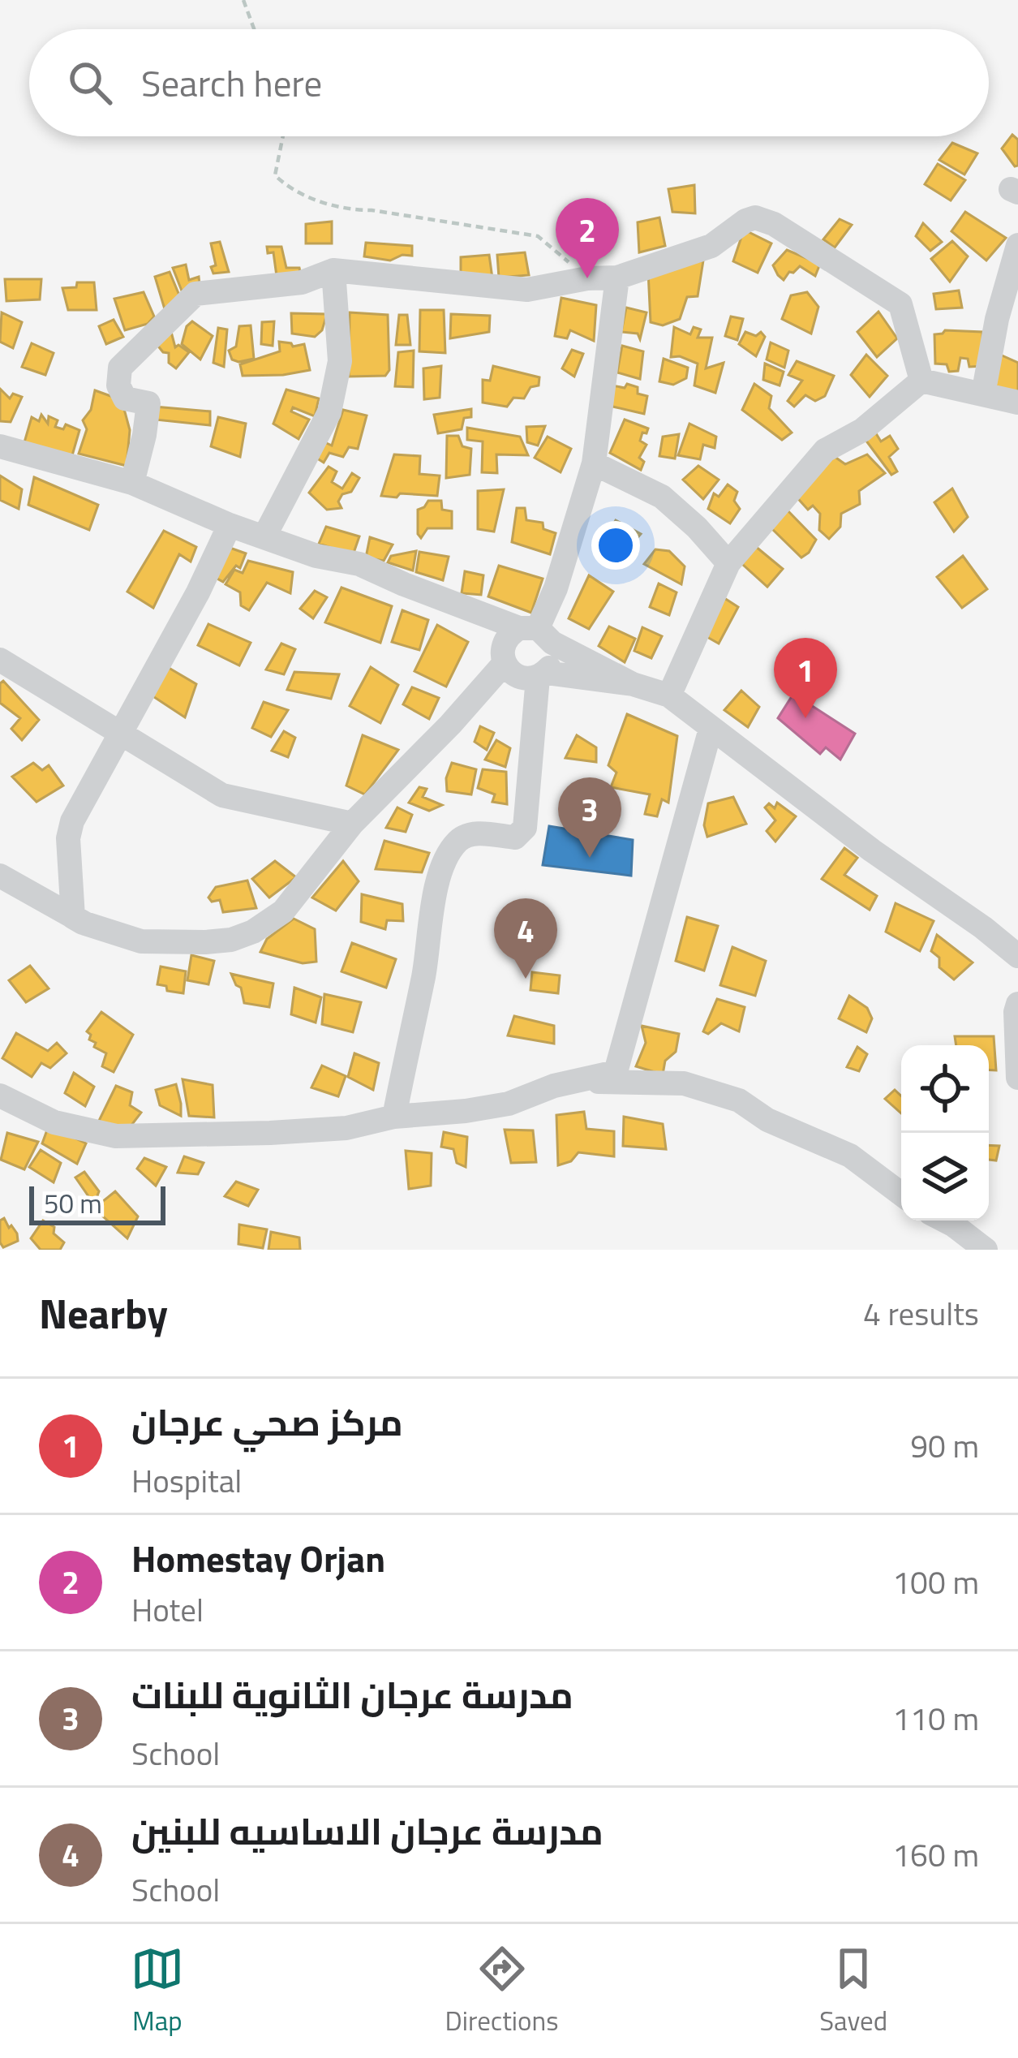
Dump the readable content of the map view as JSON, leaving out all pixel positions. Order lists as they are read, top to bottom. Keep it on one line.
{"scale_bar":"50 m","page":{"search":"Search here","pins":["2","1","3","4"],"scale":"50 m","heading":["Nearby","4 results"],"list":[{"mark":"1","name":"مركز صحي عرجان","note":"Hospital","value":"90 m"},{"mark":"2","name":"Homestay Orjan","note":"Hotel","value":"100 m"},{"mark":"3","name":"مدرسة عرجان الثانوية للبنات","note":"School","value":"110 m"},{"mark":"4","name":"مدرسة عرجان الاساسيه للبنين","note":"School","value":"160 m"}],"nav":["Map","Directions","Saved"]}}
